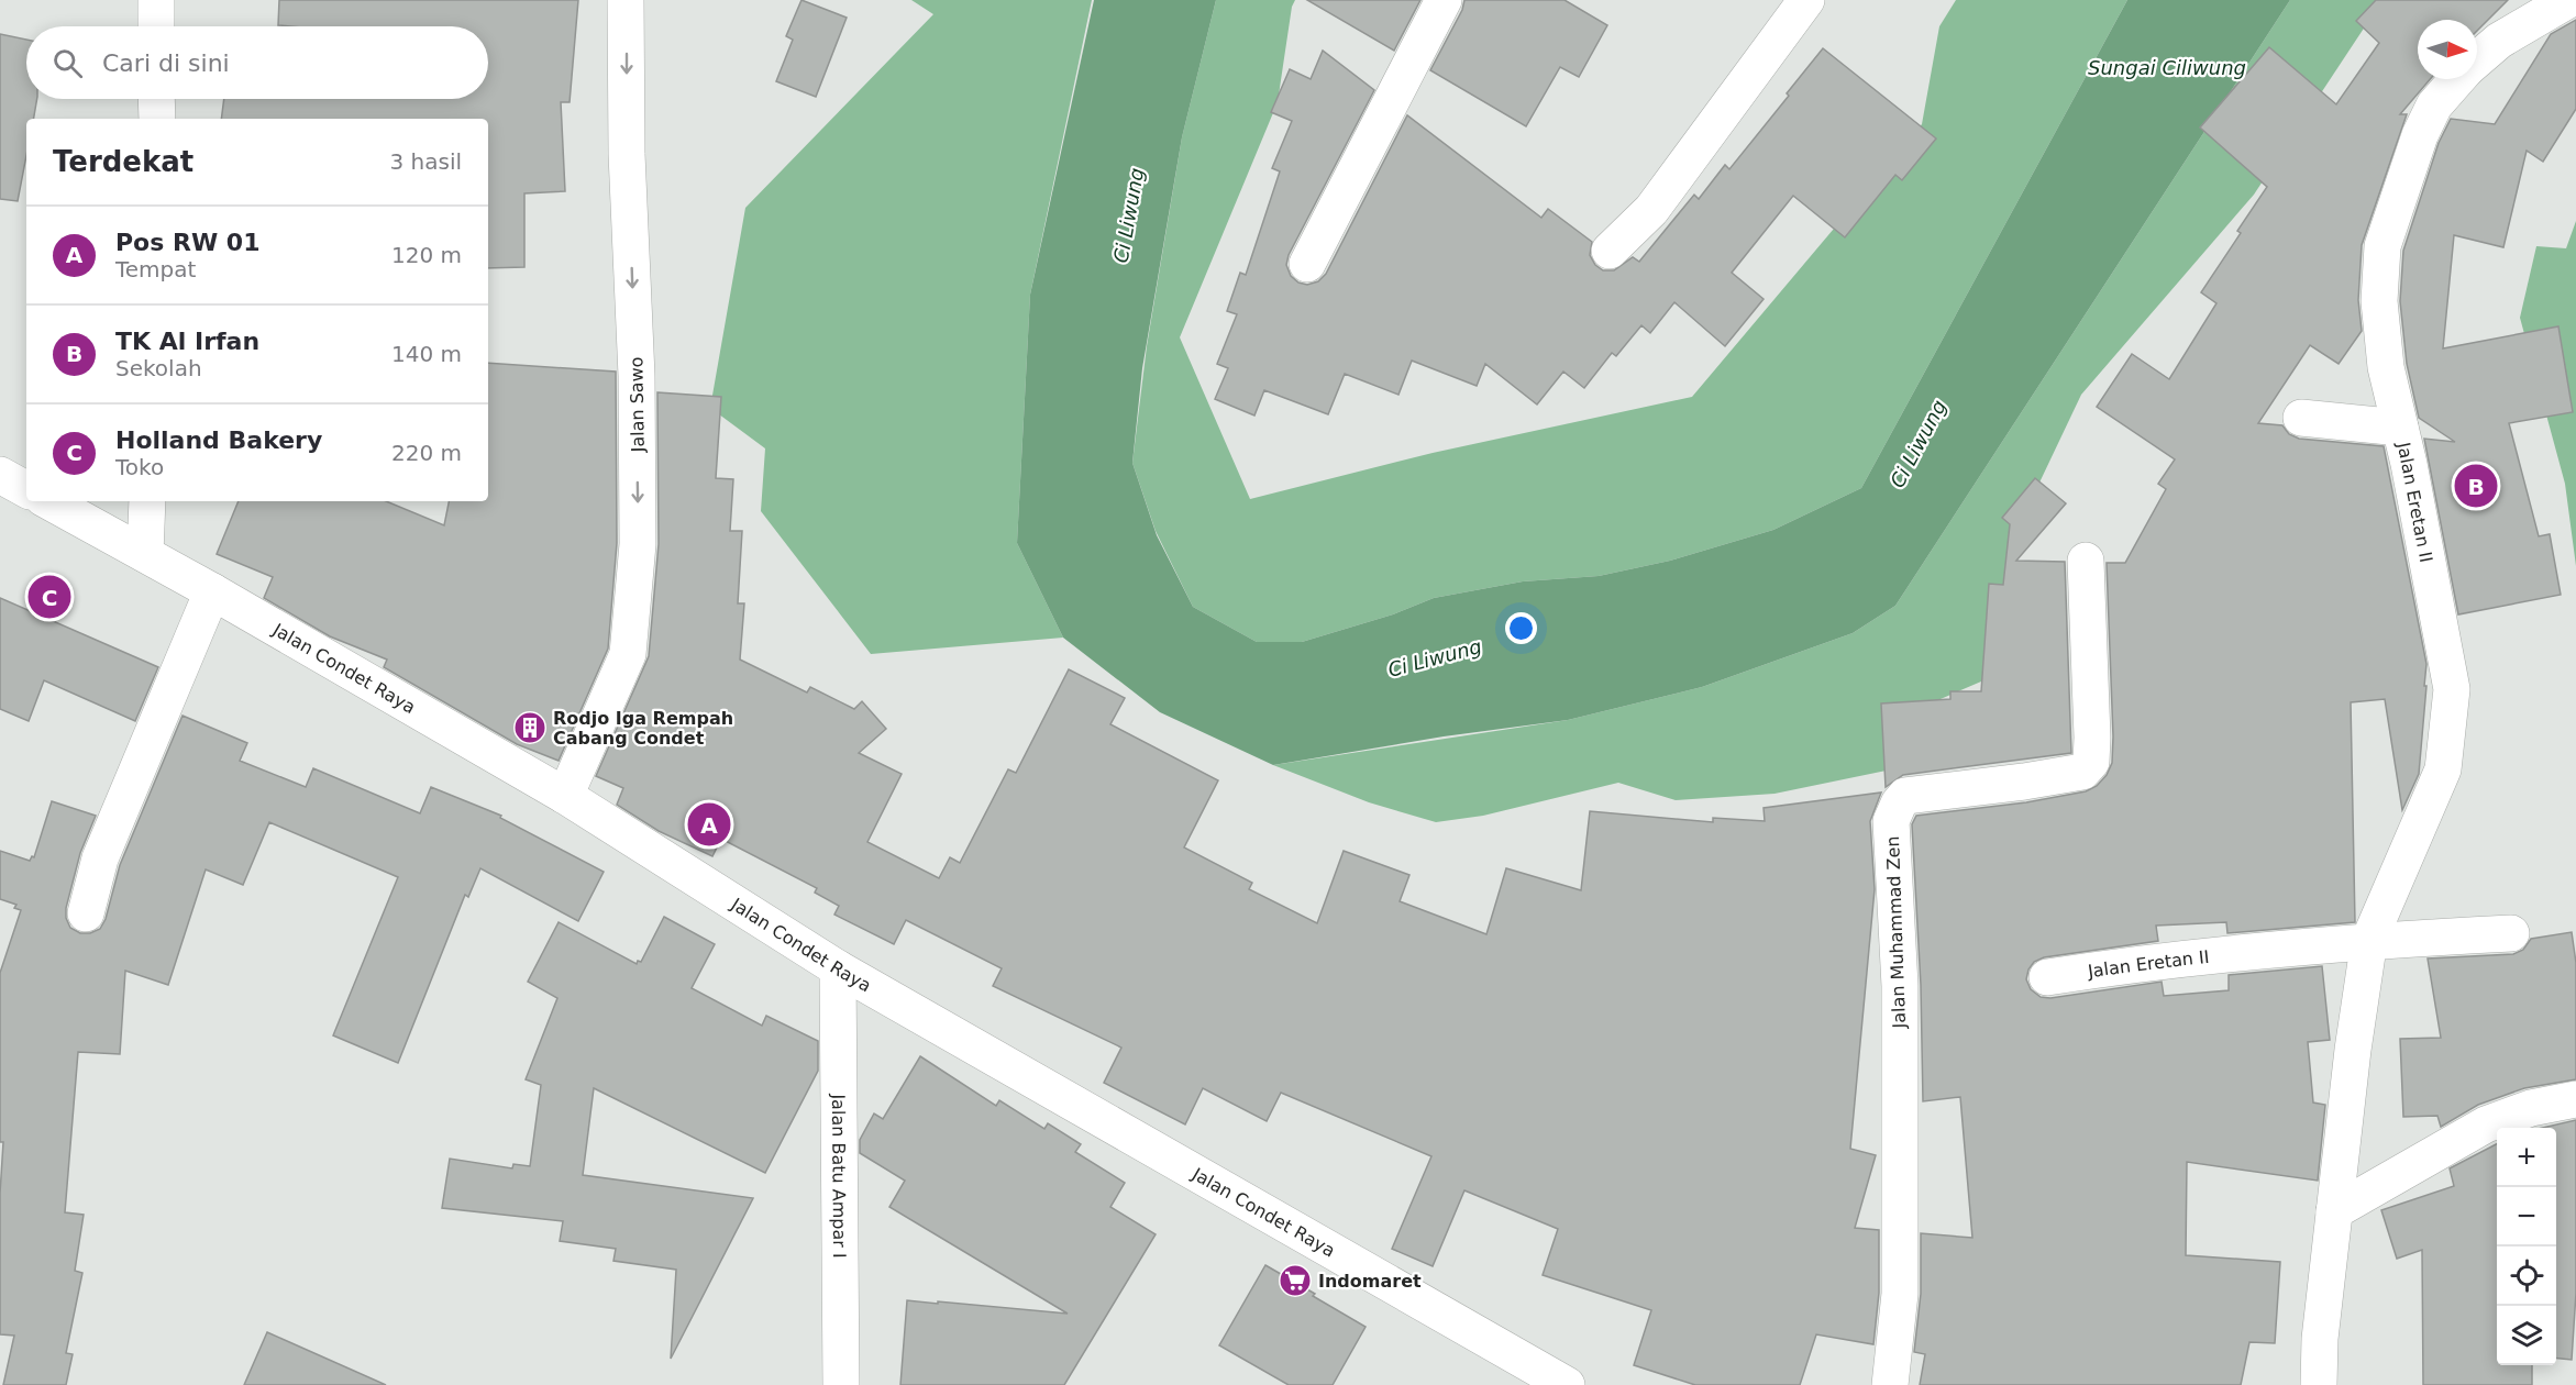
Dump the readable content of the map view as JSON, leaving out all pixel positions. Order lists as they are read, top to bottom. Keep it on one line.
{"streets":{"street":["Jalan Sawo","Jalan Eretan II","Jalan Condet Raya","Jalan Muhammad Zen","Jalan Batu Ampar I"]},"crossings":[["Jalan Sawo","Jalan Condet Raya"],["Jalan Condet Raya","Jalan Batu Ampar I"]],"one_way":["Jalan Sawo"],"water":["Sungai Ciliwung","Ci Liwung"],"places":{"building":["Rodjo Iga Rempah Cabang Condet"],"supermarket":["Indomaret"]},"north":"right","page":{"search":"Cari di sini","heading":["Terdekat","3 hasil"],"list":[{"mark":"A","name":"Pos RW 01","note":"Tempat","value":"120 m"},{"mark":"B","name":"TK Al Irfan","note":"Sekolah","value":"140 m"},{"mark":"C","name":"Holland Bakery","note":"Toko","value":"220 m"}],"pins":["B","C","A"],"map_buttons":["+","−"]}}
